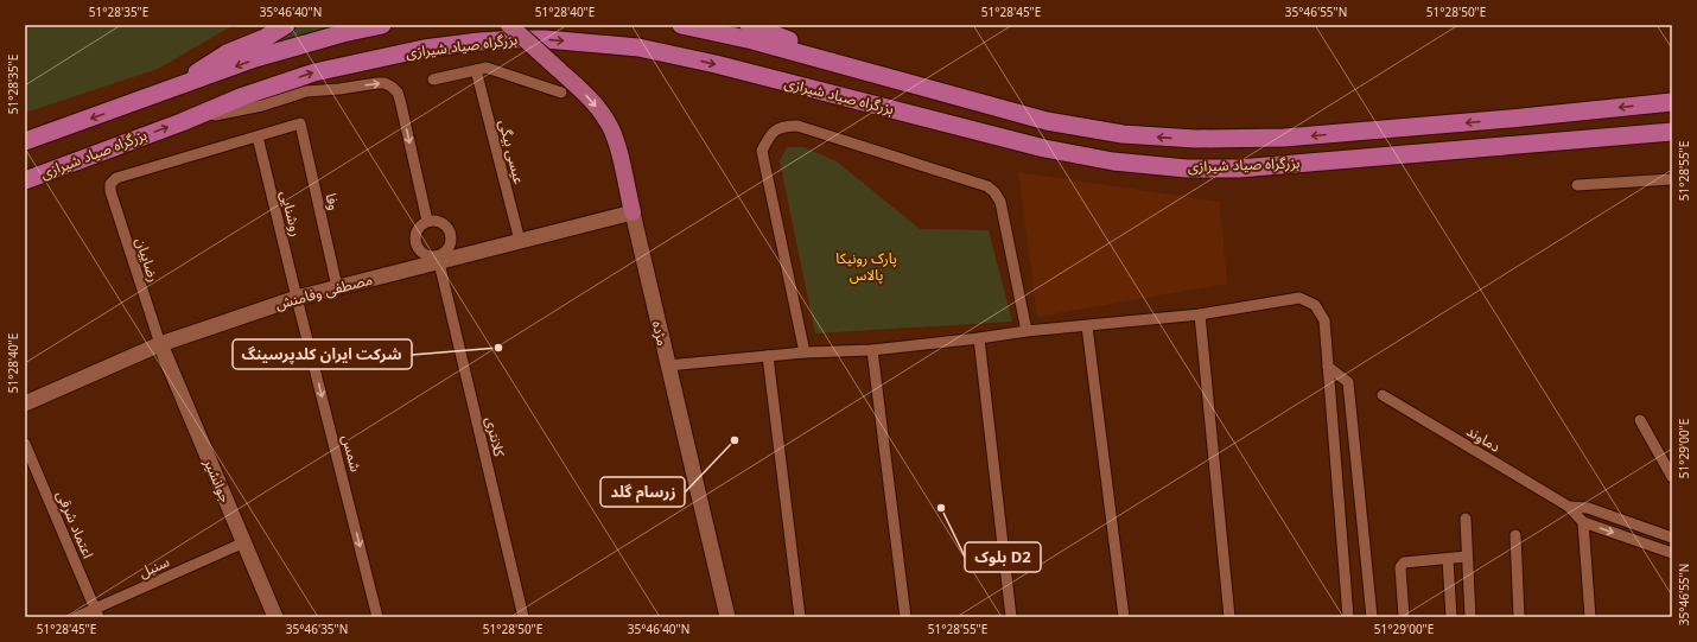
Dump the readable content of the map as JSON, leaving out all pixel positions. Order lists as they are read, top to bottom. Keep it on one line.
{"streets":{"highway":["بزرگراه صیاد شیرازی"],"main road":["مصطفی وفامنش","مژده","جوانشیر"],"street":["عیسی بیگی","وفا","روشنایی","رضاییان","کلانتری","دماوند","شمس","اعتماد شرقی","سنبل"]},"crossings":[["عیسی بیگی","مصطفی وفامنش"],["وفا","روشنایی"],["وفا","رضاییان"],["وفا","مصطفی وفامنش"],["روشنایی","رضاییان"],["روشنایی","مصطفی وفامنش"],["روشنایی","شمس"],["رضاییان","مصطفی وفامنش"],["رضاییان","جوانشیر"],["مصطفی وفامنش","مژده"],["مصطفی وفامنش","کلانتری"],["مصطفی وفامنش","شمس"],["مصطفی وفامنش","جوانشیر"],["جوانشیر","سنبل"],["اعتماد شرقی","سنبل"]],"one_way":["شمس"],"parks":["پارک رونیکا پالاس"],"places":["شرکت ایران کلدپرسینگ","زرسام گلد","بلوک D2"],"coordinates":["51°28'35\"E","35°46'40\"N","51°28'40\"E","51°28'45\"E","35°46'55\"N","51°28'50\"E","51°28'55\"E","51°29'00\"E","35°46'35\"N"]}
